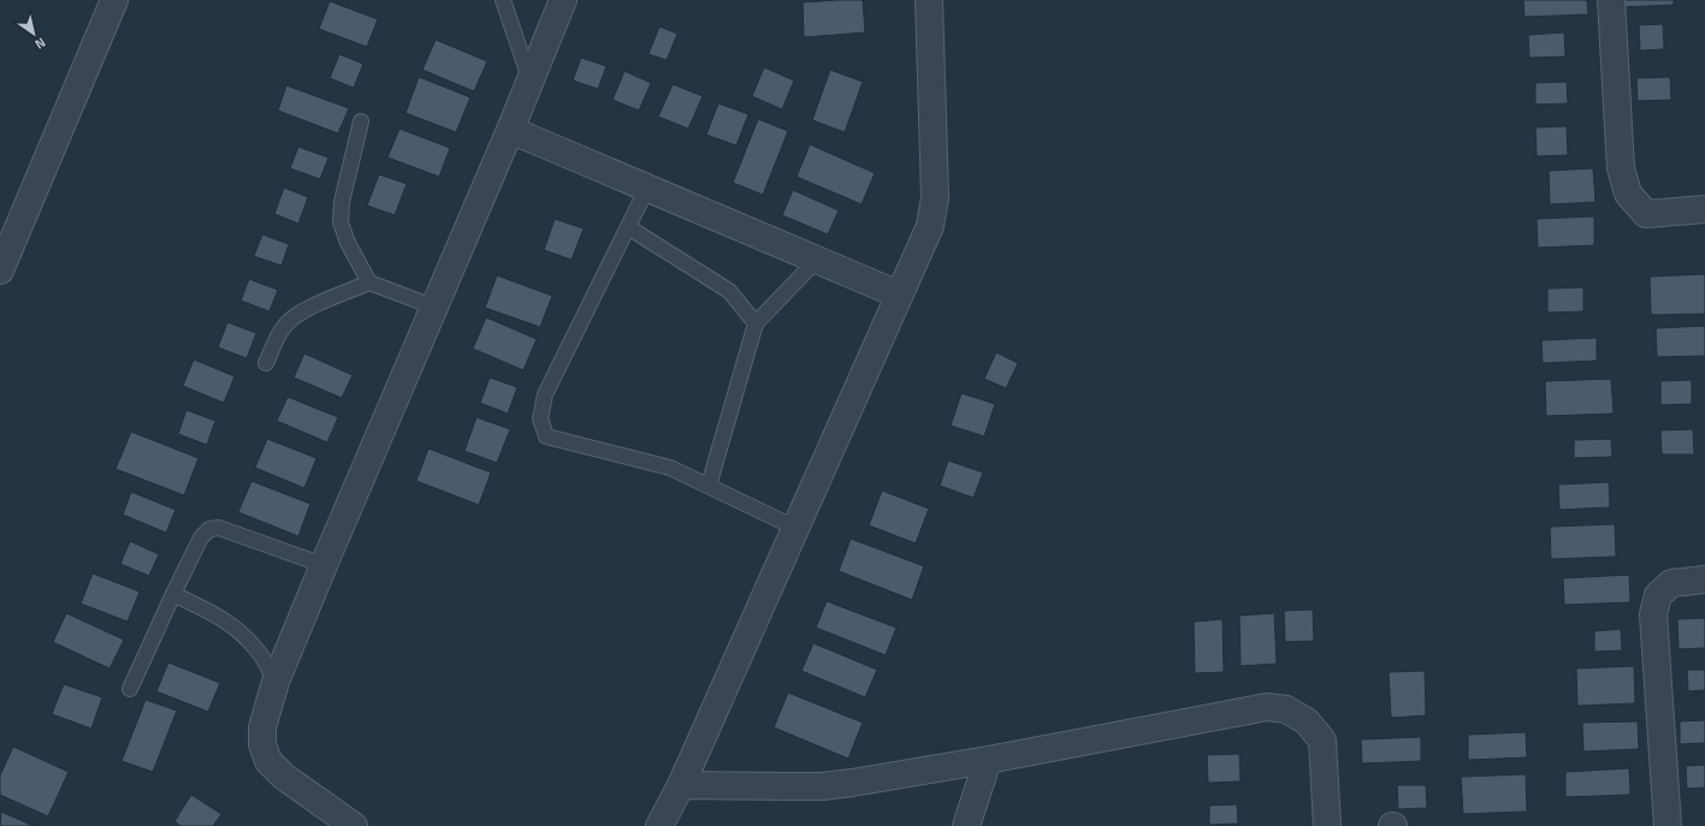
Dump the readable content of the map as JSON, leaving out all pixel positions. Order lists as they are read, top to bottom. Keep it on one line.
{"north":"bottom right"}
